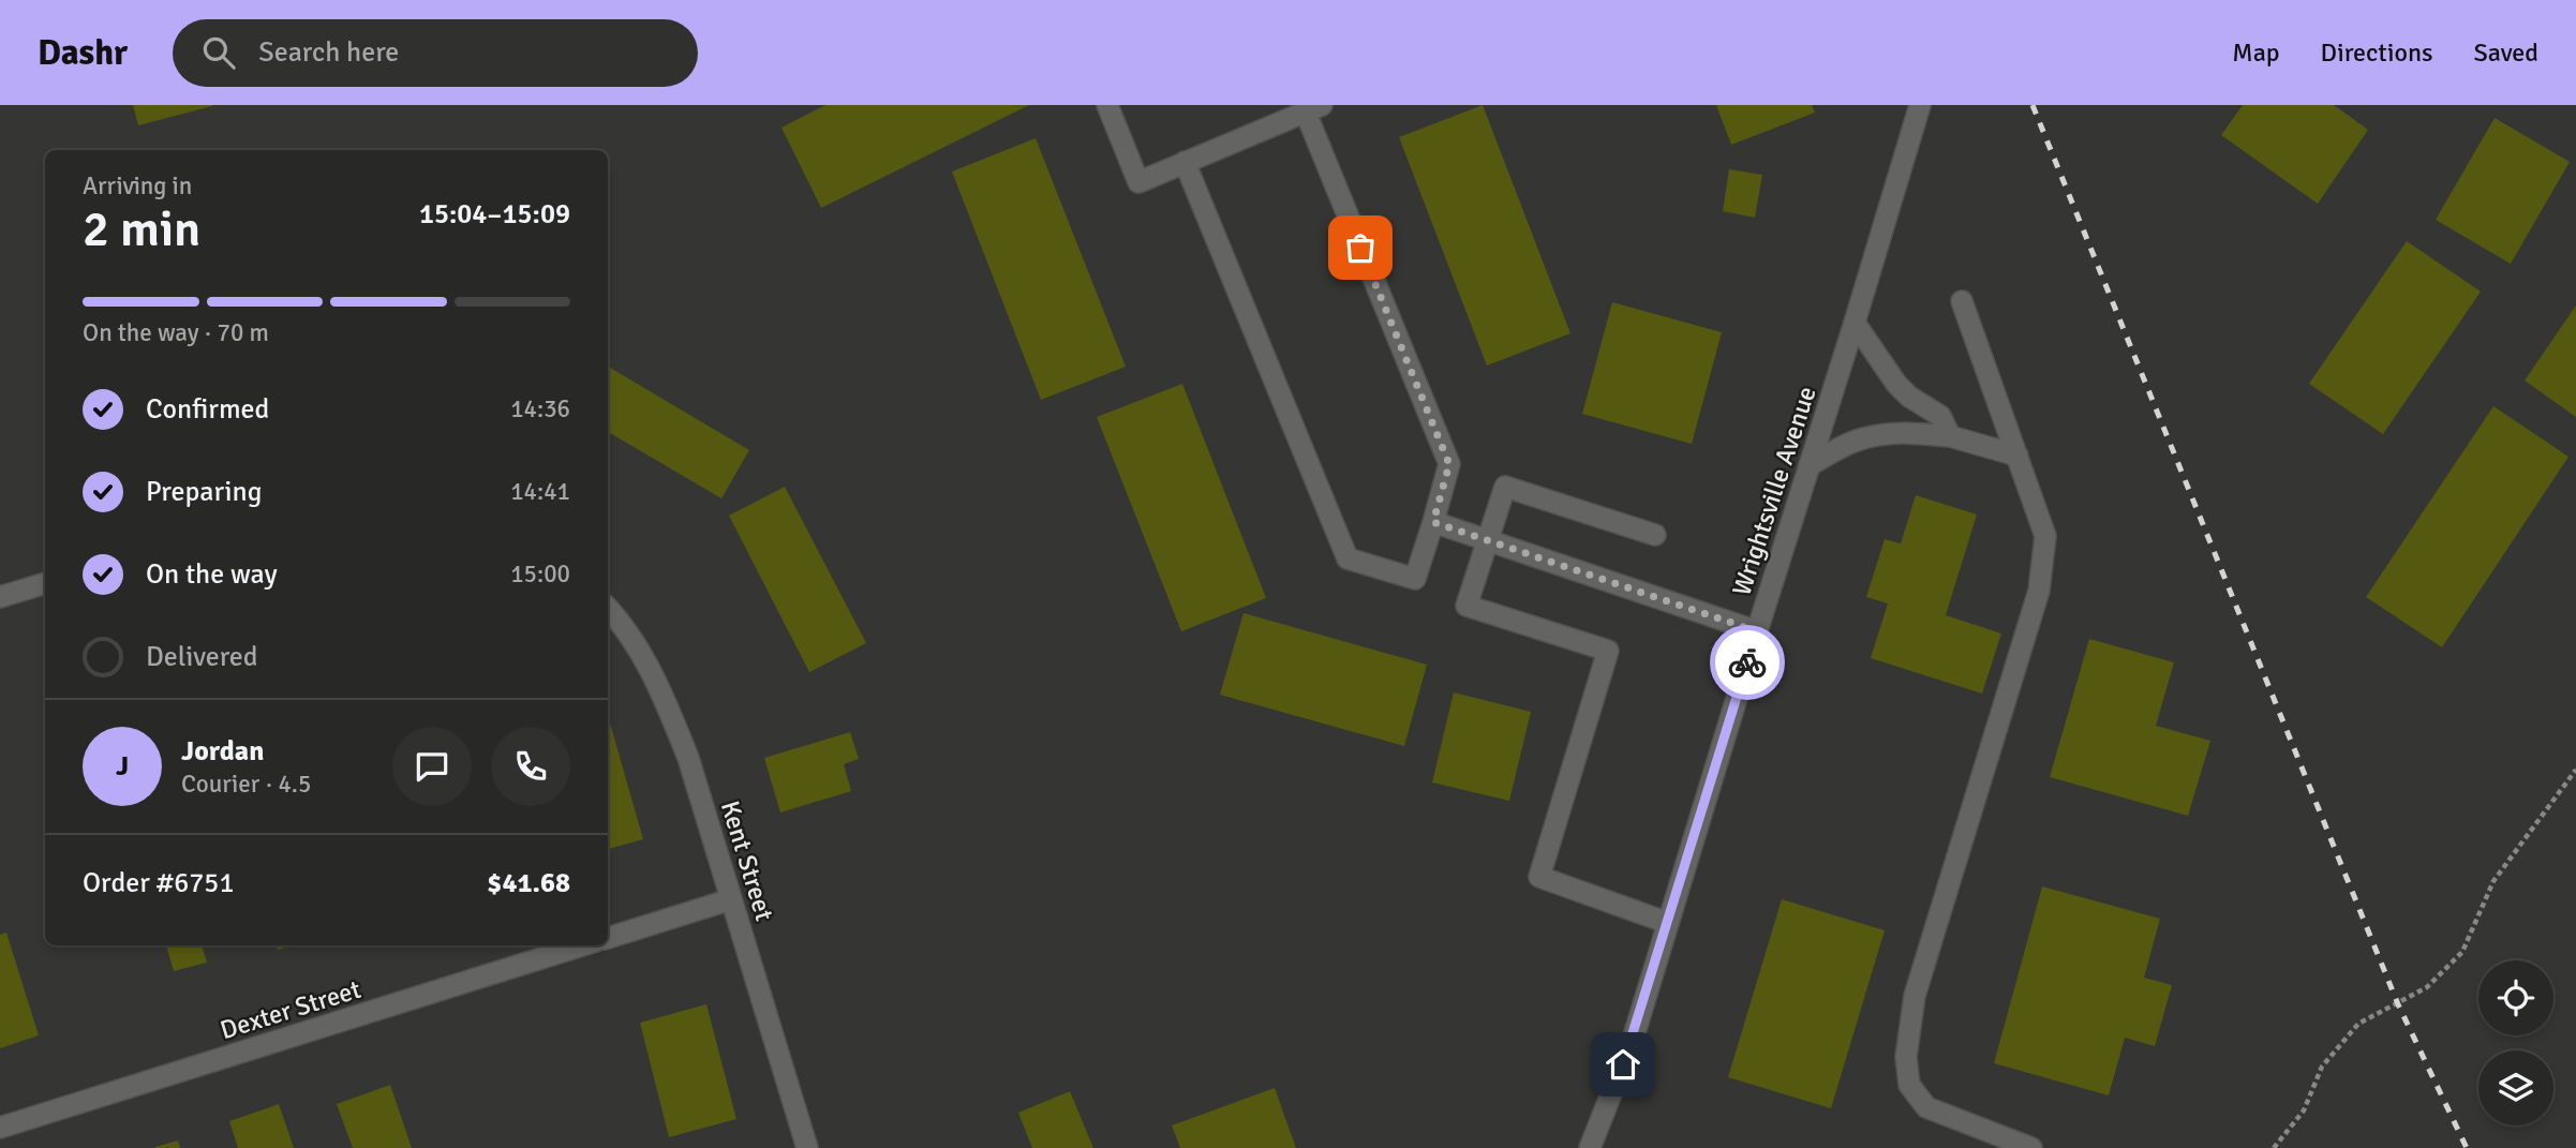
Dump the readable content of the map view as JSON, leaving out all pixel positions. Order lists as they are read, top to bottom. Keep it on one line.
{"streets":{"street":["Wrightsville Avenue","Kent Street","Dexter Street"]},"page":{"header":"Dashr","search":"Search here","nav":["Map","Directions","Saved"],"heading":["2 min","Arriving in","15:04–15:09"],"panel":["Jordan","Courier · 4.5","Order #6751","$41.68"],"bar":"On the way · 70 m","list":[["Confirmed","14:36"],["Preparing","14:41"],["On the way","15:00"],"Delivered"],"round":"J"}}
